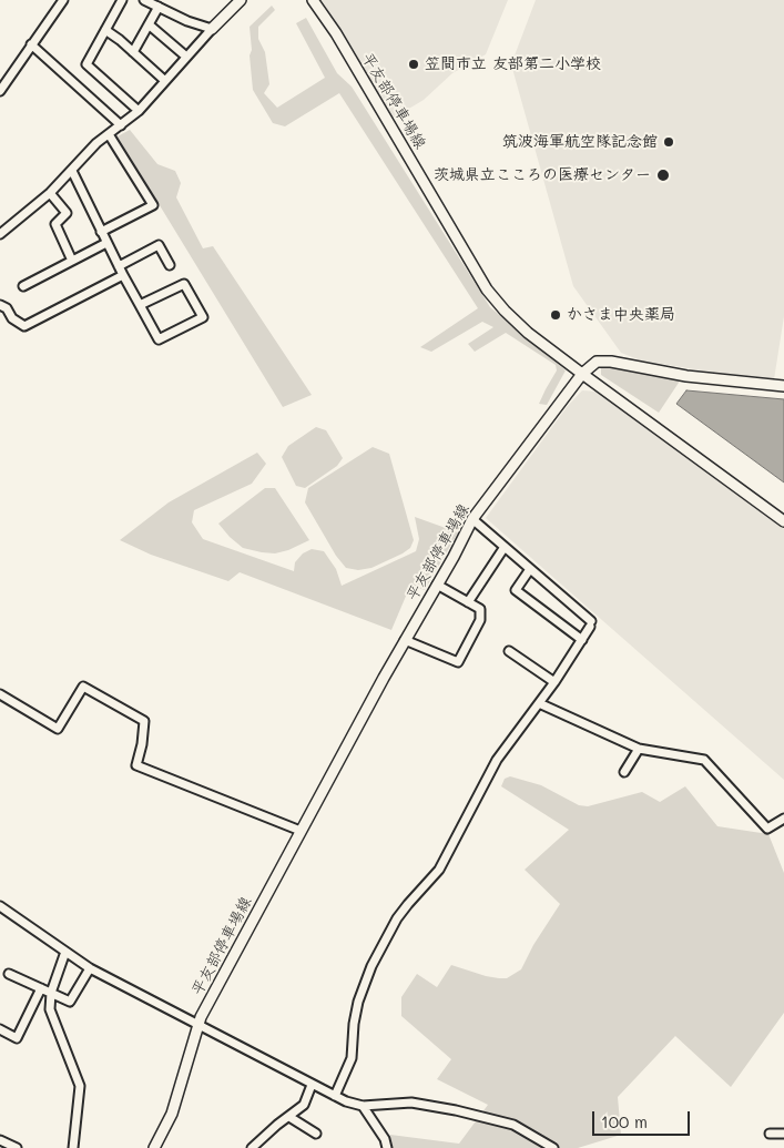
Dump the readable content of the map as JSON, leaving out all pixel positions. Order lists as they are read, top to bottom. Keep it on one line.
{"streets":{"main road":["平友部停車場線"]},"places":["笠間市立 友部第二小学校","筑波海軍航空隊記念館","茨城県立こころの医療センター","かさま中央薬局"],"scale_bar":"100 m"}
